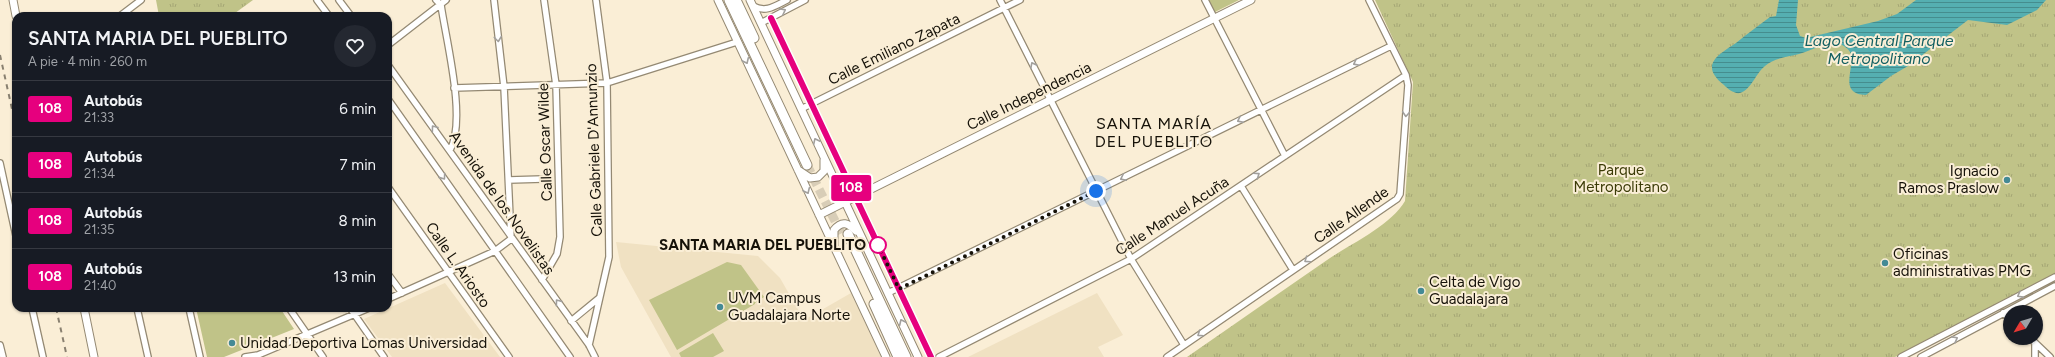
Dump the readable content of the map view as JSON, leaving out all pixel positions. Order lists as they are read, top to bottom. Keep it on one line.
{"streets":{"street":["Calle Emiliano Zapata","Calle Independencia","Calle Oscar Wilde","Calle Gabriele D'Annunzio","Avenida de los Novelistas","Calle Allende","Calle Manuel Acuña","Calle L. Ariosto"]},"crossings":[["Calle Oscar Wilde","Avenida de los Novelistas"],["Calle Gabriele D'Annunzio","Avenida de los Novelistas"],["Calle Allende","Calle Manuel Acuña"]],"one_way":["Calle Allende"],"districts":["SANTA MARÍA DEL PUEBLITO"],"water":["Lago Central Parque Metropolitano"],"parks":["Parque Metropolitano"],"places":["Ignacio Ramos Praslow","SANTA MARIA DEL PUEBLITO","Oficinas administrativas PMG","Celta de Vigo Guadalajara","UVM Campus Guadalajara Norte","Unidad Deportiva Lomas Universidad"],"lines":["bus line 108"],"north":"bottom left","page":{"on_map":"108","heading":["SANTA MARIA DEL PUEBLITO","A pie · 4 min · 260 m"],"list":[{"mark":"108","name":"Autobús","note":"21:33","value":"6 min"},{"mark":"108","name":"Autobús","note":"21:34","value":"7 min"},{"mark":"108","name":"Autobús","note":"21:35","value":"8 min"},{"mark":"108","name":"Autobús","note":"21:40","value":"13 min"}]}}
